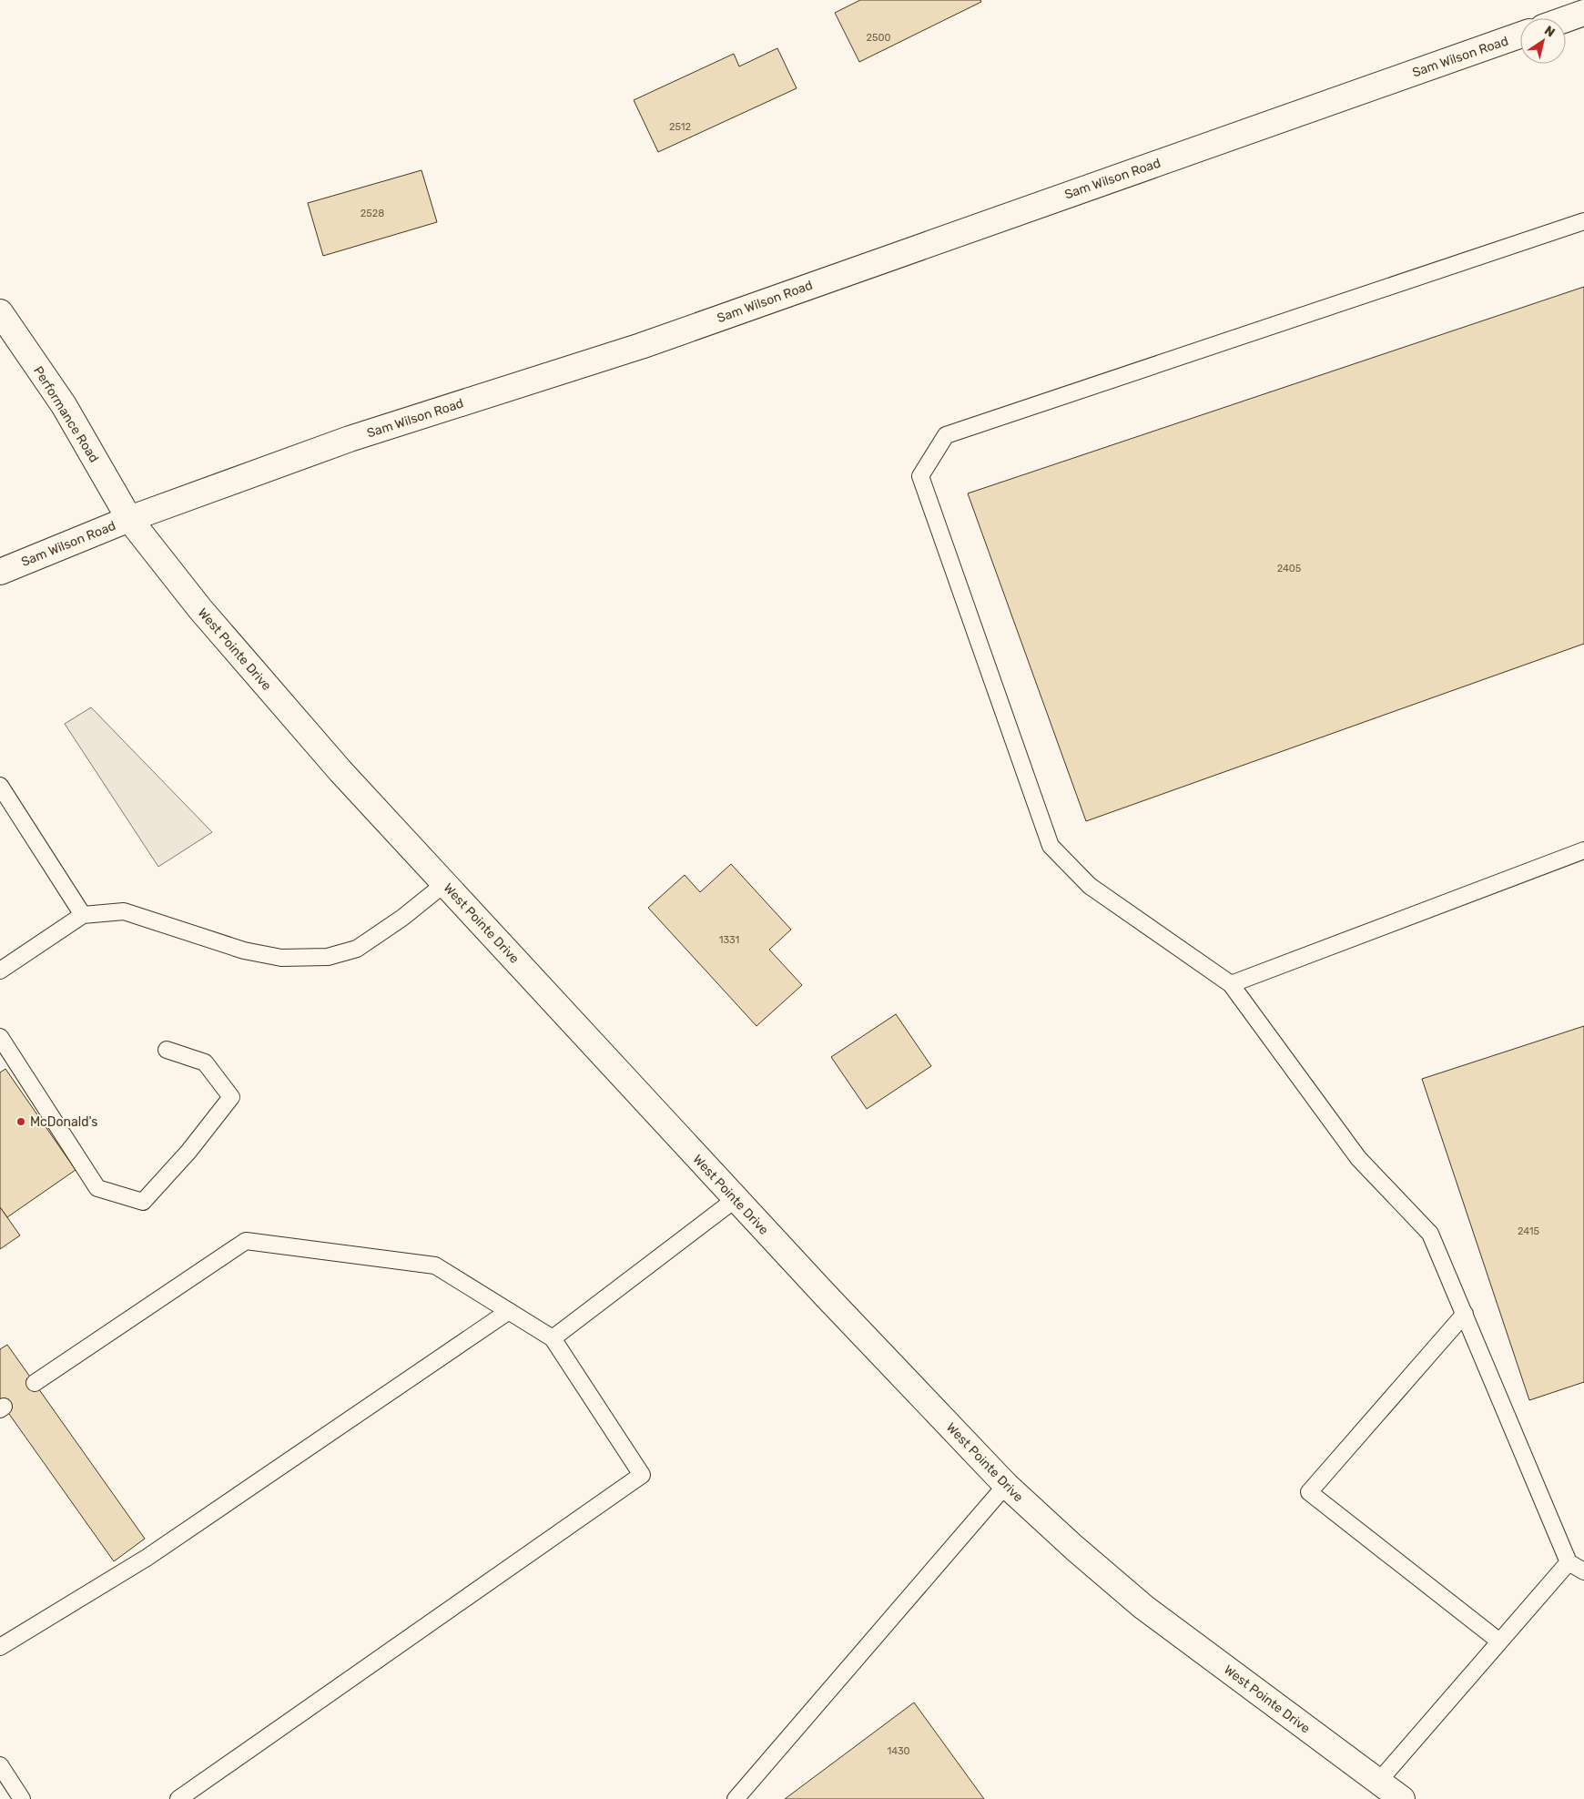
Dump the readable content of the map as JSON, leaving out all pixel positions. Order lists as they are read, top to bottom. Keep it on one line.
{"streets":{"street":["Sam Wilson Road","Performance Road","West Pointe Drive"]},"crossings":[["Sam Wilson Road","Performance Road"],["Sam Wilson Road","West Pointe Drive"],["Performance Road","West Pointe Drive"]],"places":["McDonald's"],"house_numbers":["2500","2512","2528","2405","1331","2415","1430"],"north":"top right"}
